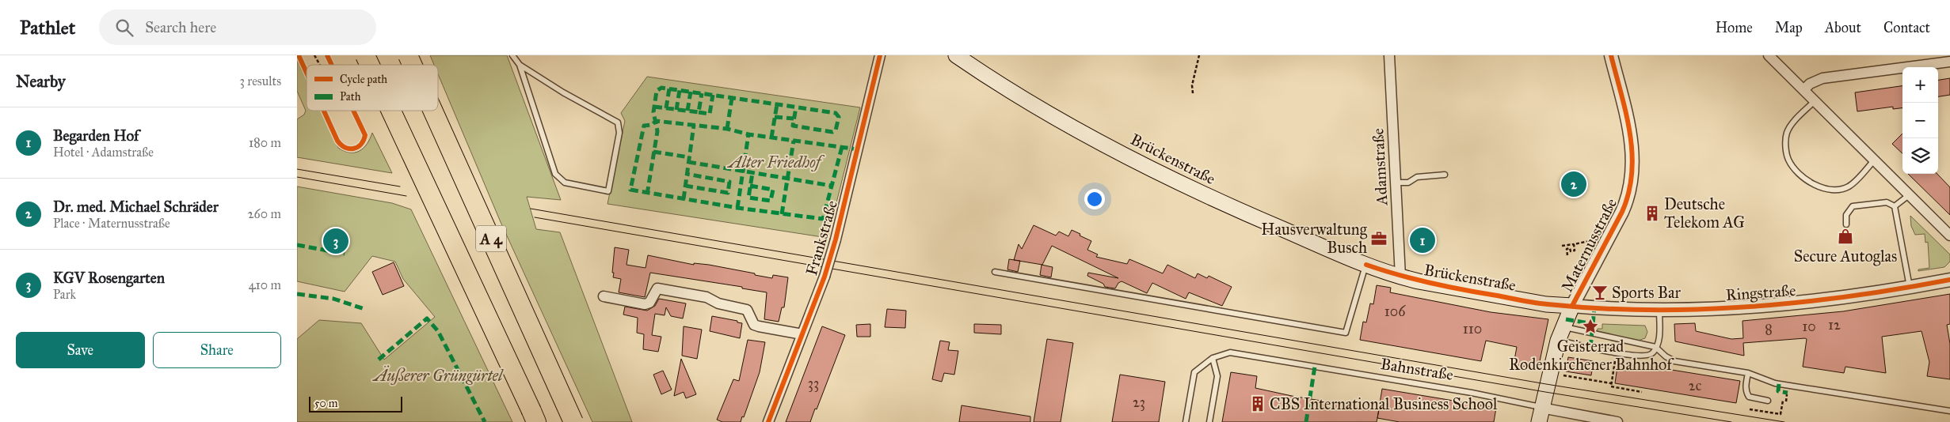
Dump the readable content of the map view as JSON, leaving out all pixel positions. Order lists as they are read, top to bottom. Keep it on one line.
{"streets":{"highway":["A 4"],"main road":["Brückenstraße","Maternusstraße"],"street":["Adamstraße","Frankstraße","Ringstraße","Bahnstraße"]},"crossings":[["Brückenstraße","Adamstraße"],["Brückenstraße","Maternusstraße"],["Brückenstraße","Ringstraße"],["Maternusstraße","Ringstraße"],["Maternusstraße","Bahnstraße"]],"parks":["Alter Friedhof","Äußerer Grüngürtel"],"places":{"building":["Deutsche Telekom AG","CBS International Business School"],"shop":["Secure Autoglas"],"office":["Hausverwaltung Busch"],"bar":["Sports Bar"],"place":["Geisterrad Rodenkirchener Bahnhof"]},"house_numbers":["106","12","10","110","8","33","2c","23"],"legend":["Cycle path","Path"],"scale_bar":"50 m","page":{"header":"Pathlet","search":"Search here","nav":["Home","Map","About","Contact"],"heading":["Nearby","3 results"],"map_buttons":["+","−"],"list":[{"mark":"1","name":"Begarden Hof","note":"Hotel · Adamstraße","value":"180 m"},{"mark":"2","name":"Dr. med. Michael Schräder","note":"Place · Maternusstraße","value":"260 m"},{"mark":"3","name":"KGV Rosengarten","note":"Park","value":"410 m"}],"pins":["2","1","3"],"buttons":["Save","Share"],"scale":"50 m"}}
